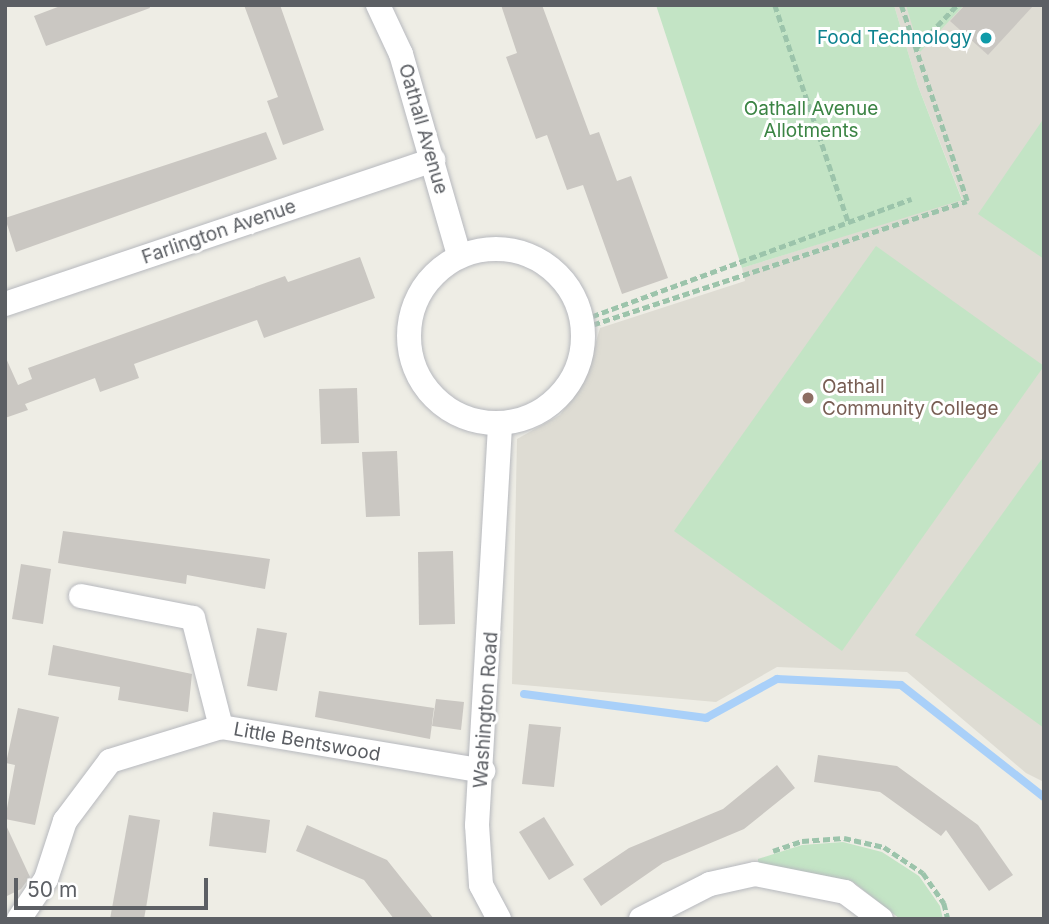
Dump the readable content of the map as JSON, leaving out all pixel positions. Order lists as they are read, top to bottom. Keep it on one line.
{"streets":{"street":["Oathall Avenue","Farlington Avenue","Washington Road","Little Bentswood"]},"crossings":[["Oathall Avenue","Farlington Avenue"],["Oathall Avenue","Washington Road"],["Washington Road","Little Bentswood"]],"parks":["Oathall Avenue Allotments"],"places":["Food Technology","Oathall Community College"],"scale_bar":"50 m"}
